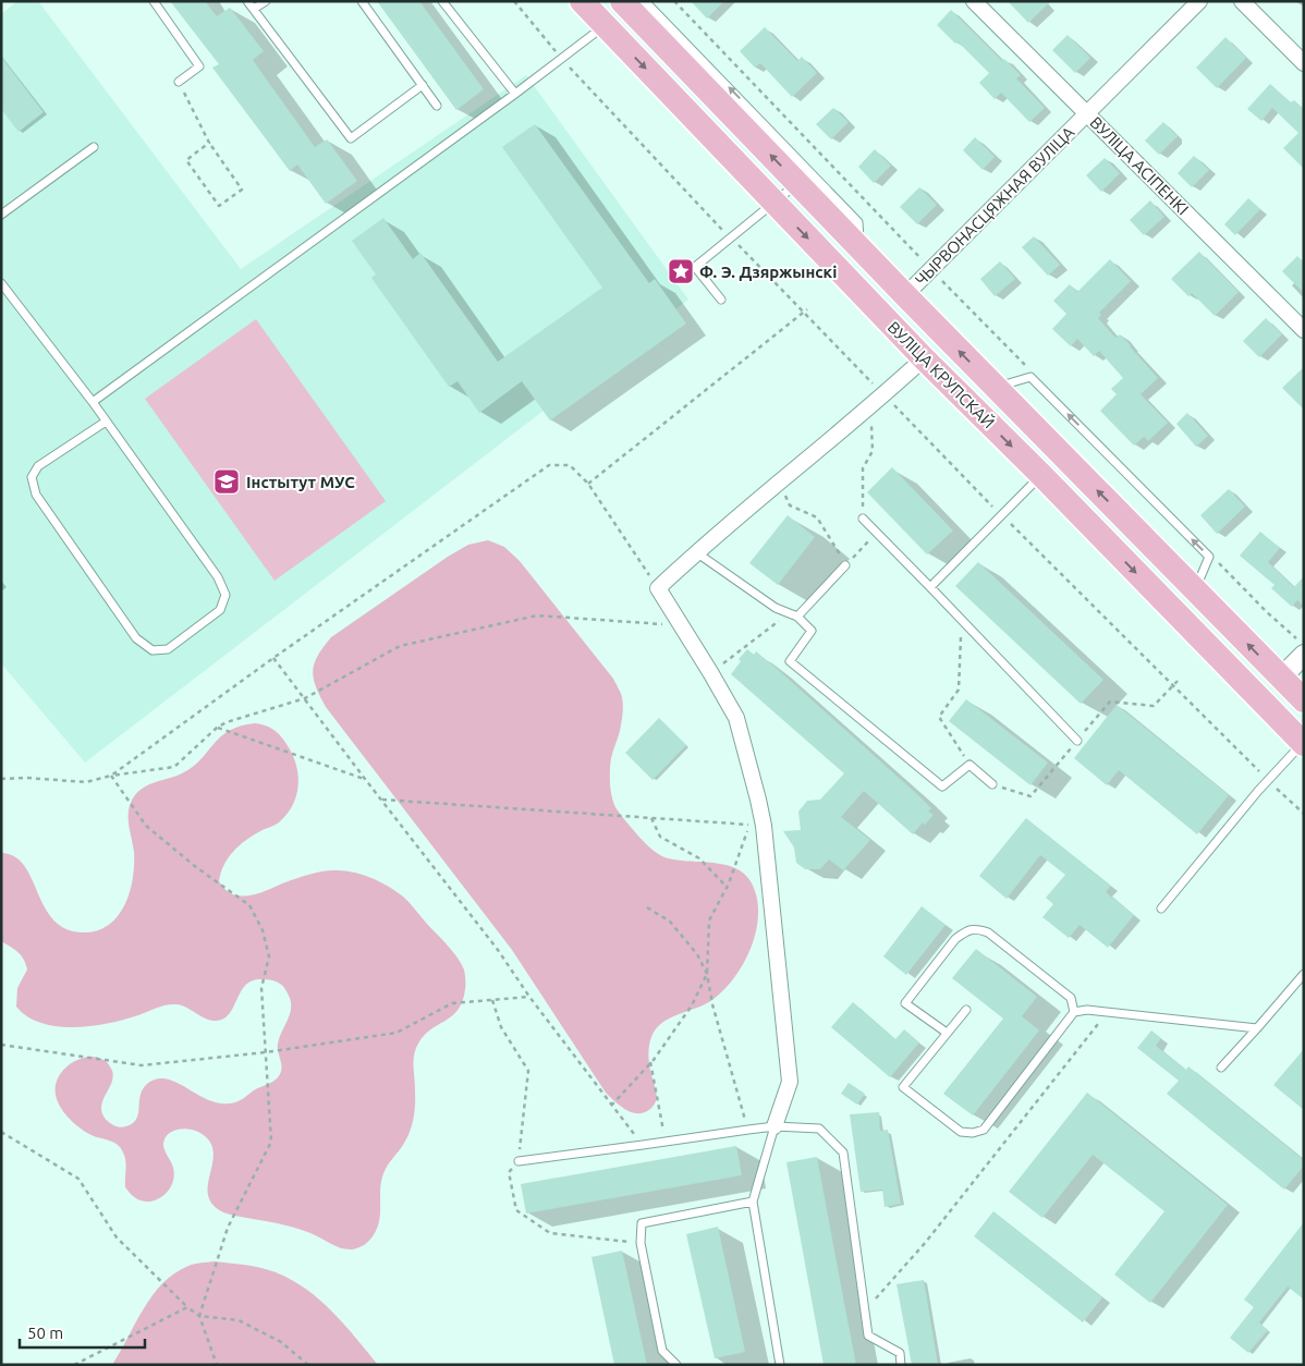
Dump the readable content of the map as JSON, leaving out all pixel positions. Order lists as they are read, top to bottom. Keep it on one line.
{"streets":{"main road":["ВУЛІЦА КРУПСКАЙ"],"street":["ВУЛІЦА АСІПЕНКІ","ЧЫРВОНАСЦЯЖНАЯ ВУЛІЦА"]},"crossings":[["ВУЛІЦА АСІПЕНКІ","ЧЫРВОНАСЦЯЖНАЯ ВУЛІЦА"],["ЧЫРВОНАСЦЯЖНАЯ ВУЛІЦА","ВУЛІЦА КРУПСКАЙ"]],"places":{"place":["Ф. Э. Дзяржынскі"],"school or university":["Інстытут МУС"]},"scale_bar":"50 m"}
